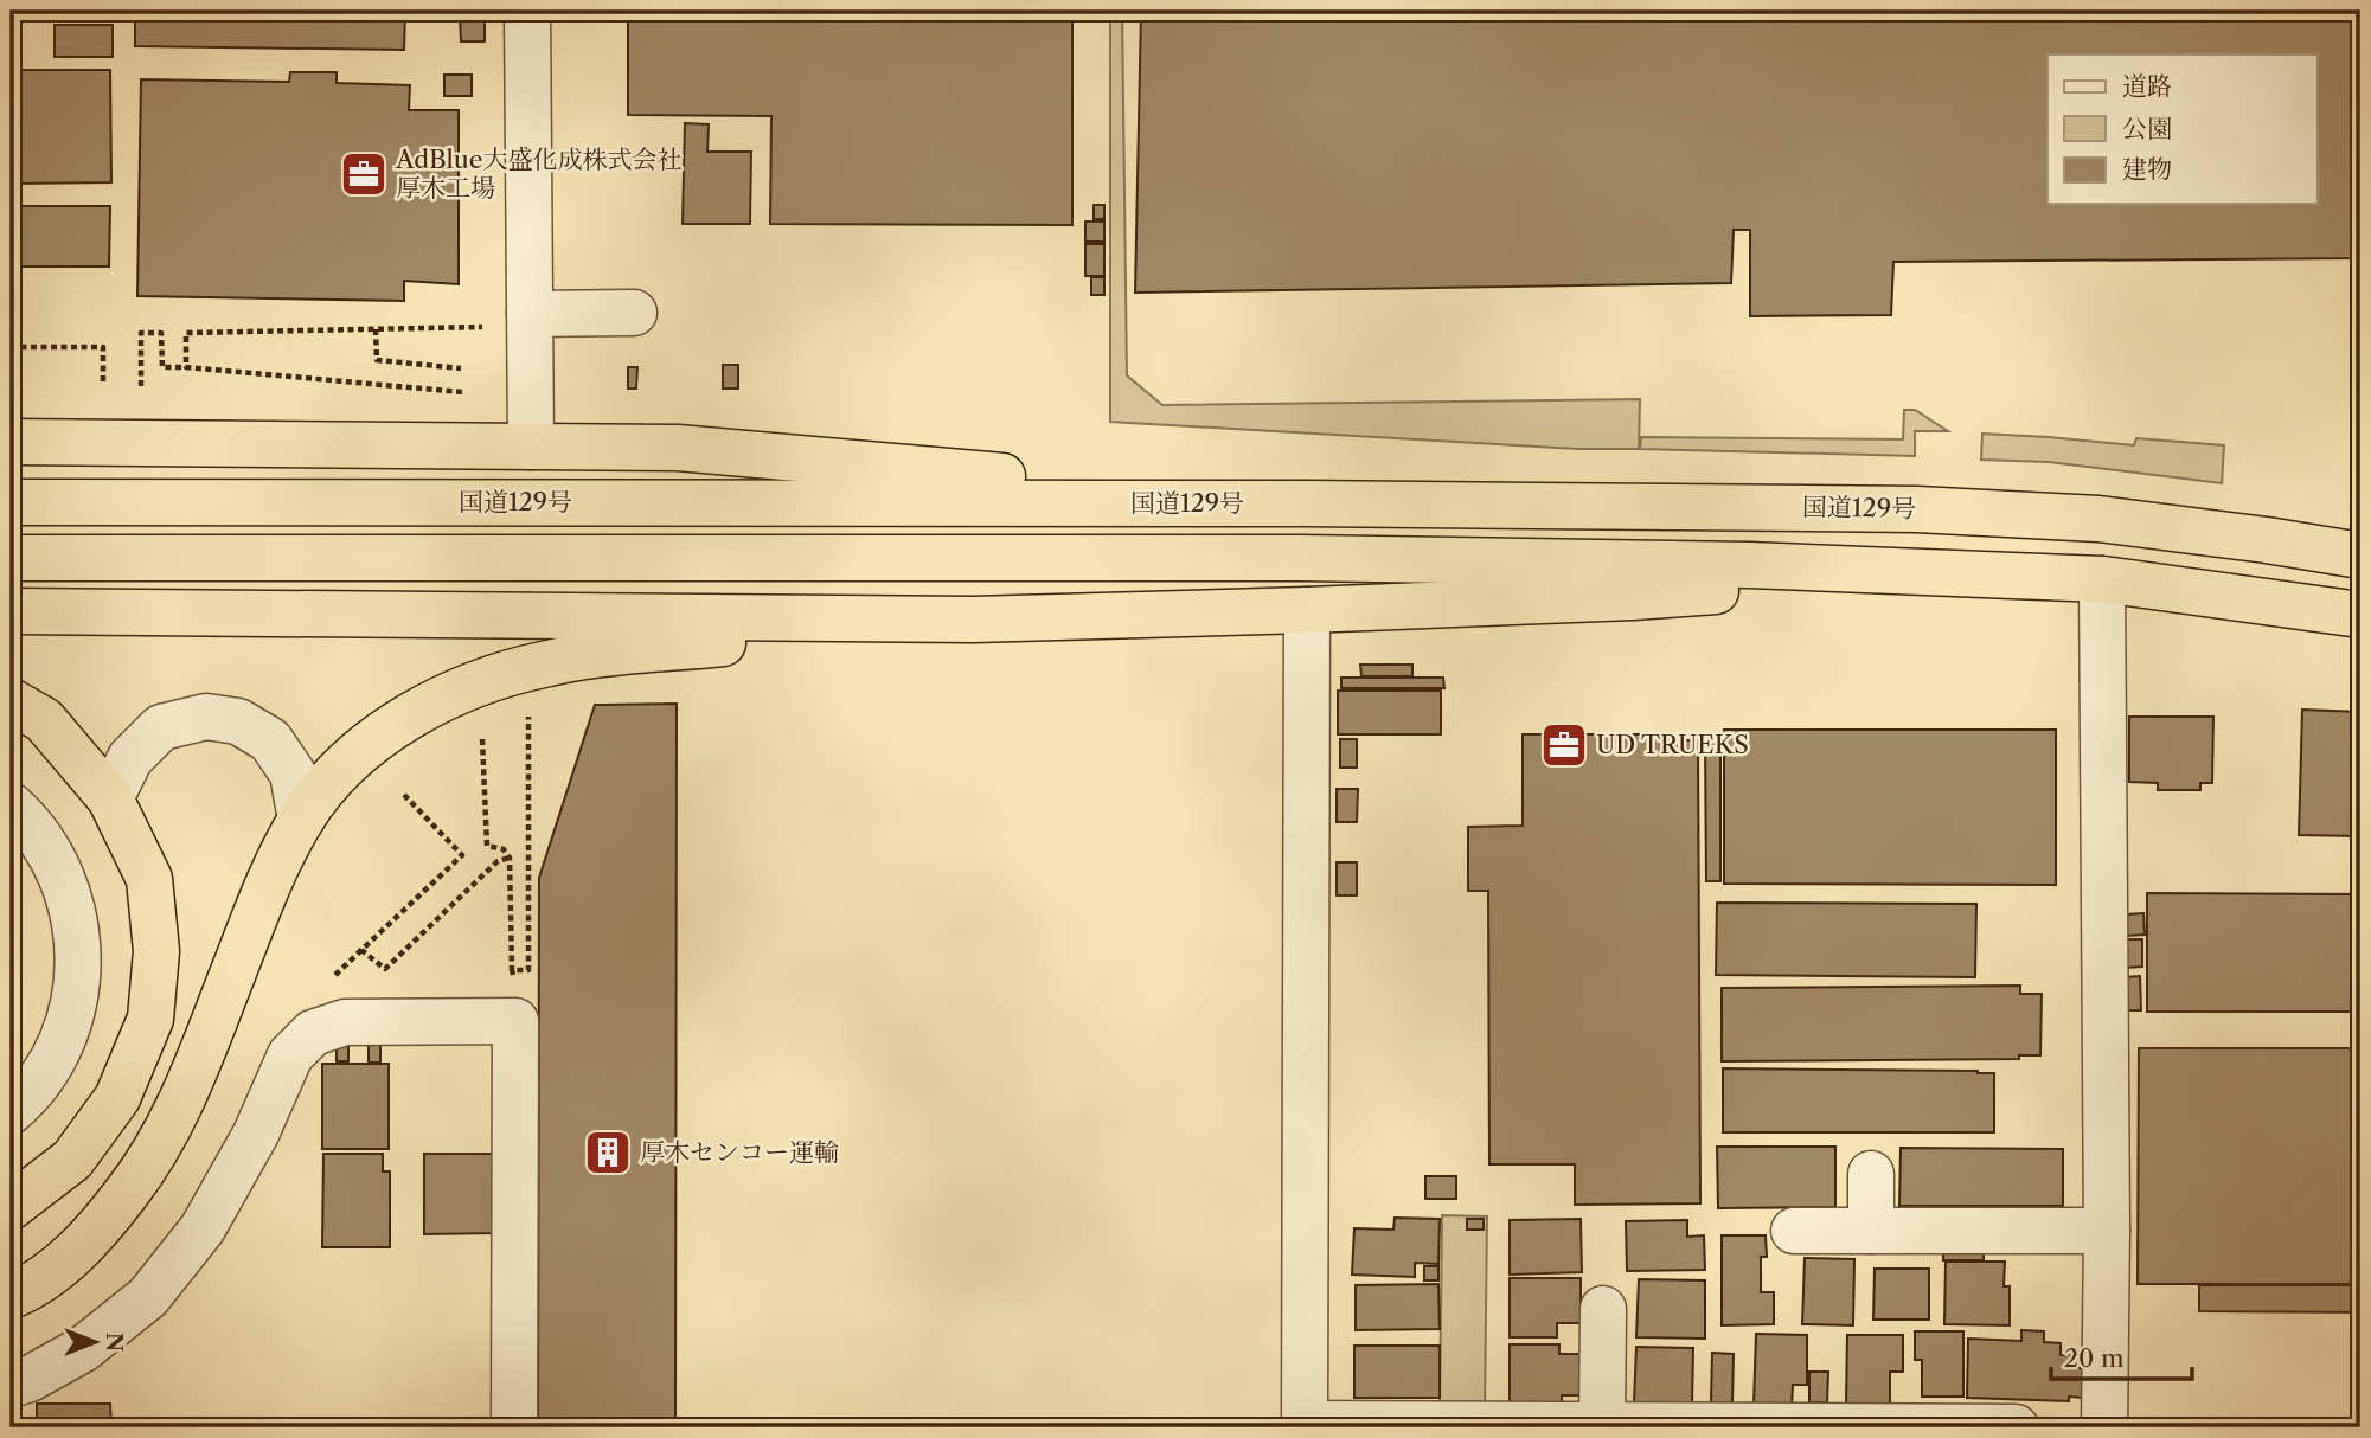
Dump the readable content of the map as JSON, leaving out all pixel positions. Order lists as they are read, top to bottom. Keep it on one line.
{"streets":{"highway":["国道129号"]},"places":{"office":["AdBlue大盛化成株式会社 厚木工場","UD TRUEKS"],"building":["厚木センコー運輸"]},"legend":["道路","公園","建物"],"scale_bar":"20 m","north":"right"}
